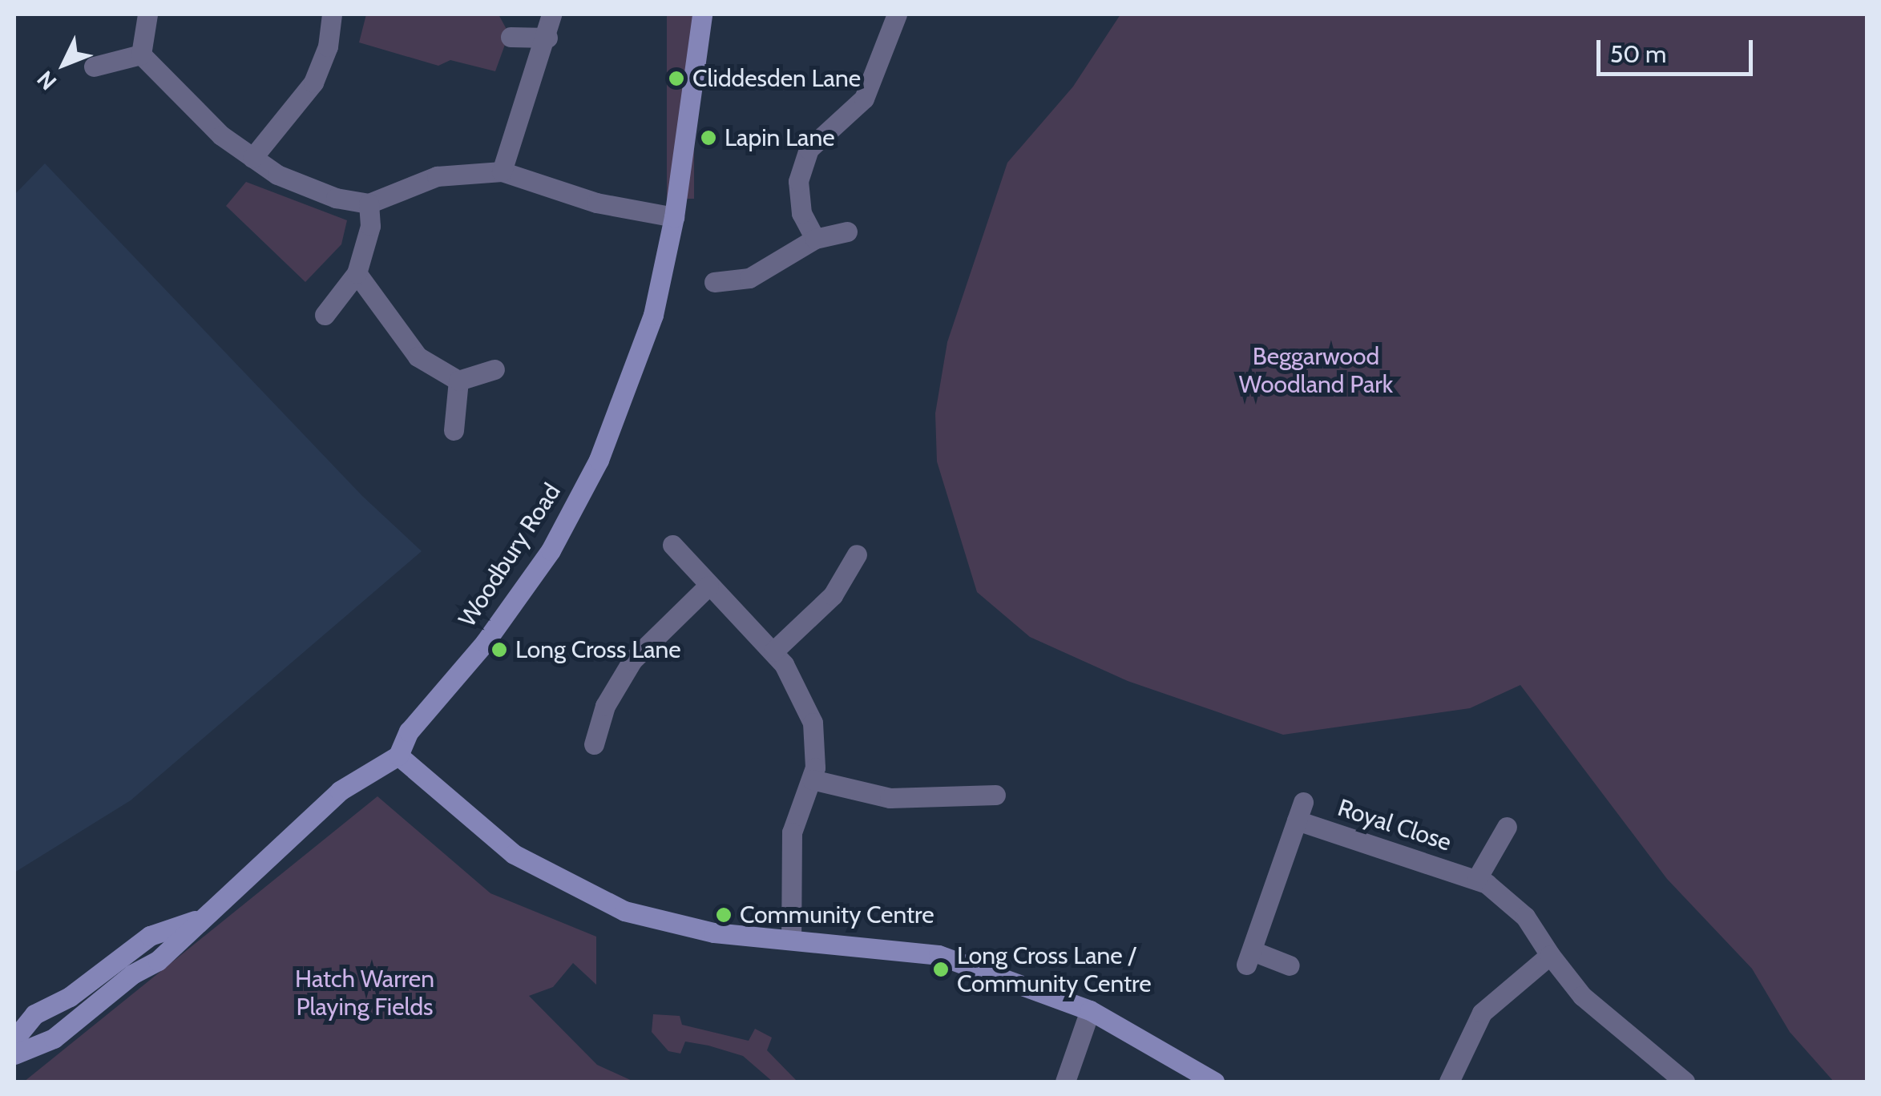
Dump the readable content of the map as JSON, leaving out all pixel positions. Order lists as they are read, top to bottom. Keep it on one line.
{"streets":{"street":["Woodbury Road","Royal Close"]},"parks":["Beggarwood Woodland Park","Hatch Warren Playing Fields"],"places":["Cliddesden Lane","Lapin Lane","Long Cross Lane","Community Centre","Long Cross Lane / Community Centre"],"scale_bar":"50 m","north":"bottom left"}
